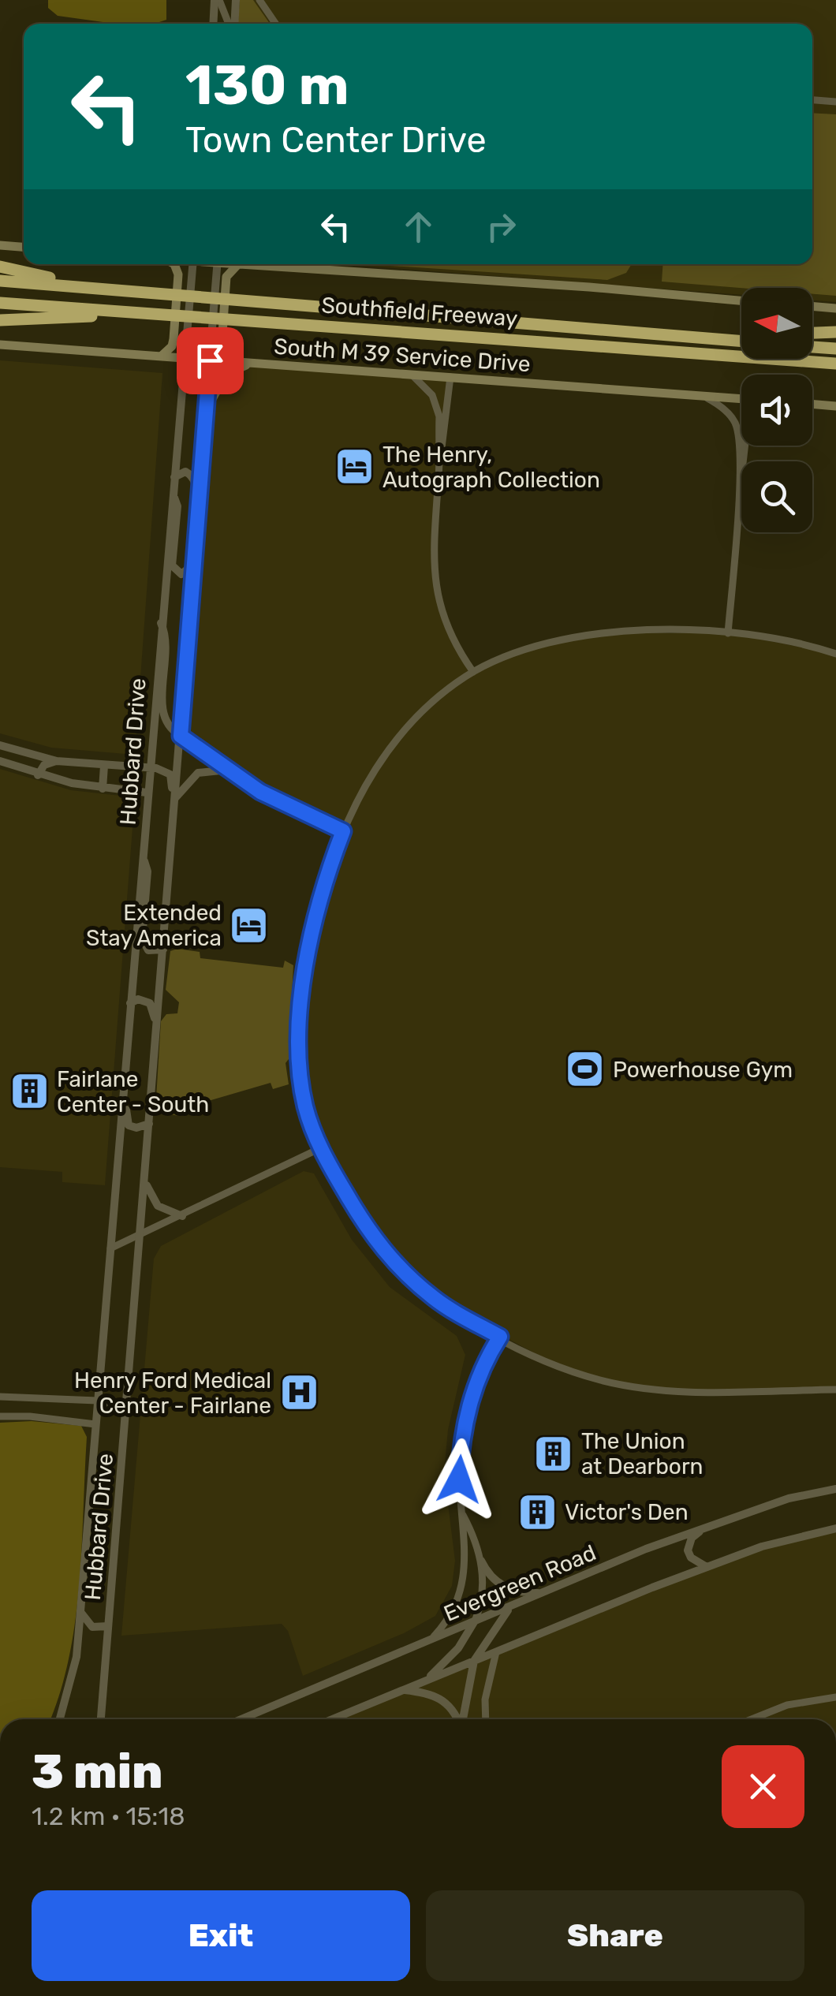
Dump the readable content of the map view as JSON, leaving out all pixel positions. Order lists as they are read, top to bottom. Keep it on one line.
{"streets":{"highway":["Southfield Freeway"],"main road":["South M 39 Service Drive"],"street":["Hubbard Drive","Evergreen Road"]},"crossings":[["South M 39 Service Drive","Hubbard Drive"]],"places":{"hotel":["The Henry, Autograph Collection","Extended Stay America"],"sports":["Powerhouse Gym"],"building":["Fairlane Center - South","The Union at Dearborn","Victor's Den"],"hospital":["Henry Ford Medical Center - Fairlane"]},"north":"left","page":{"turn":["130 m","Town Center Drive"],"heading":["3 min","1.2 km · 15:18"],"buttons":["Exit","Share"]}}
